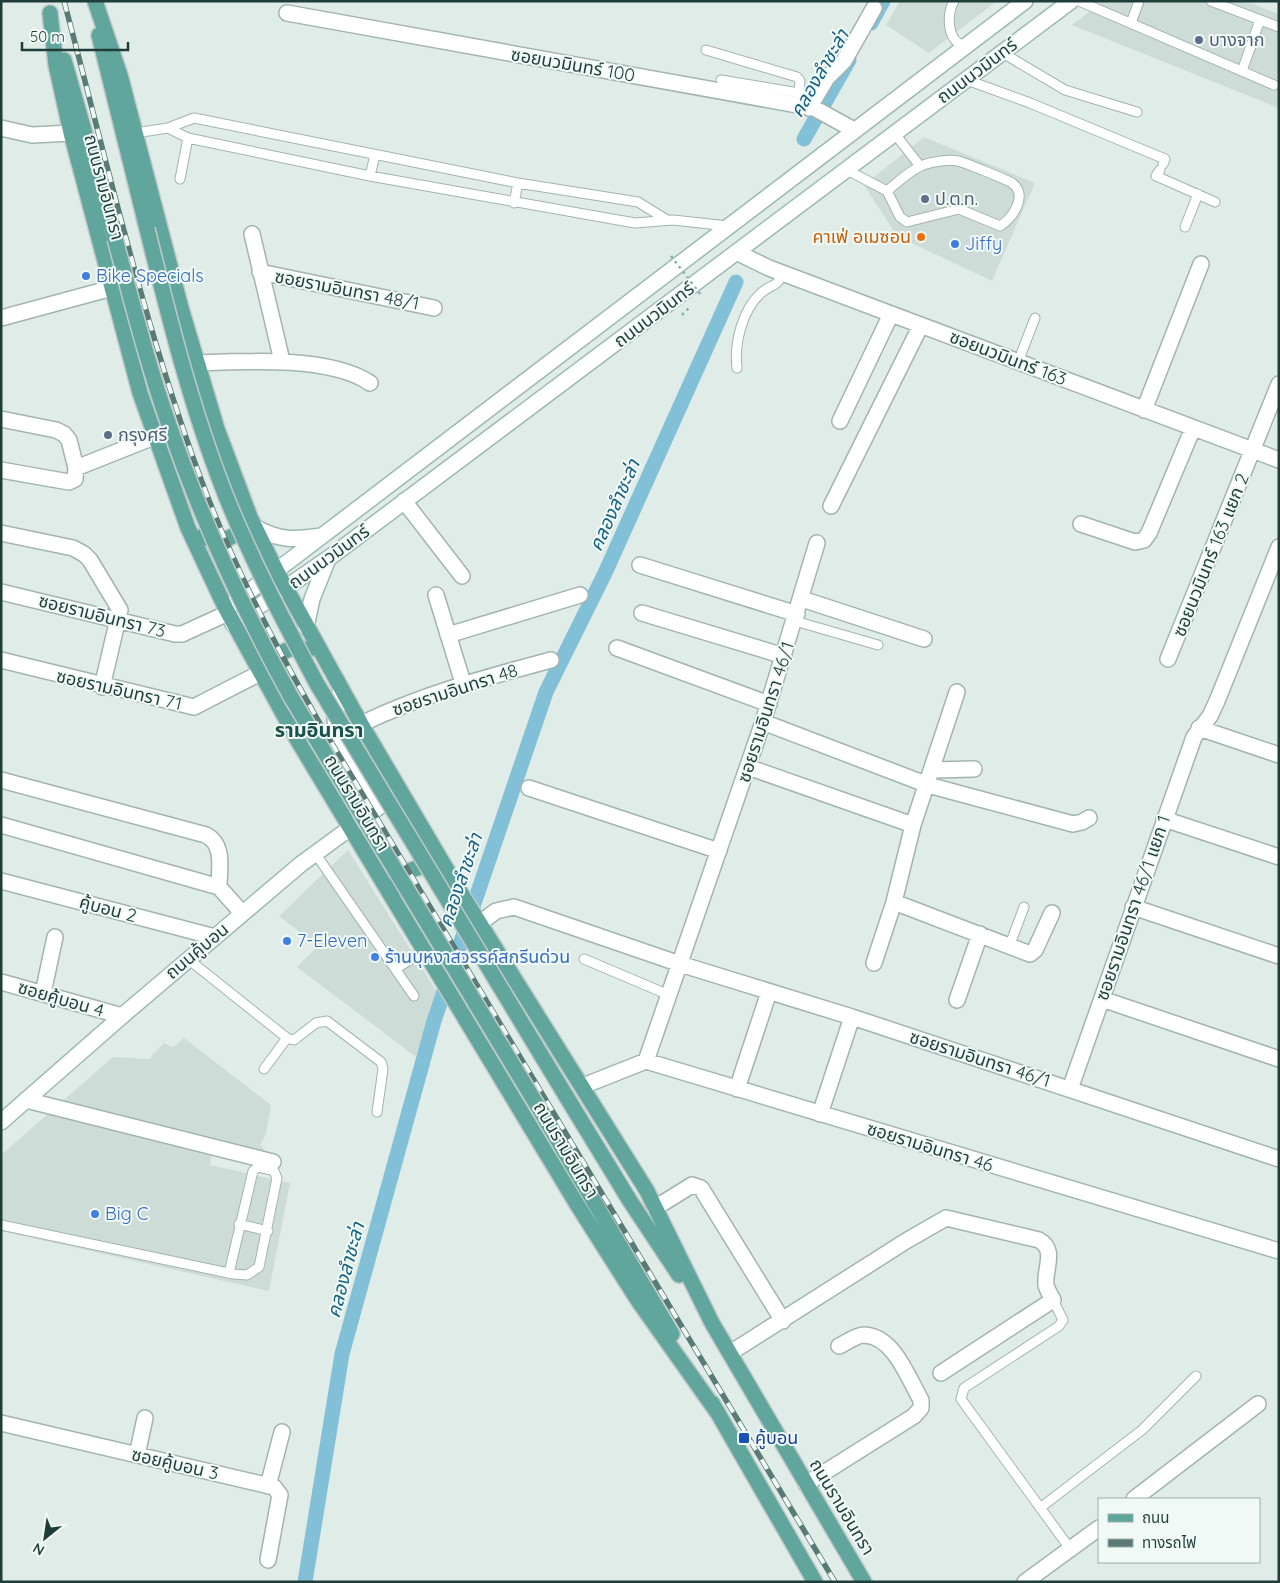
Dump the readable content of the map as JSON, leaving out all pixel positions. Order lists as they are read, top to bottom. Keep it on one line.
{"streets":{"main road":["ถนนรามอินทรา"],"street":["ซอยนวมินทร์ 100","ถนนนวมินทร์","ซอยรามอินทรา 48/1","ซอยนวมินทร์ 163","ซอยนวมินทร์ 163 แยก 2","ซอยรามอินทรา 73","ซอยรามอินทรา 71","ซอยรามอินทรา 48","ซอยรามอินทรา 46/1","ซอยรามอินทรา 46/1 แยก 1","คู้บอน 2","ถนนคู้บอน","ซอยคู้บอน 4","ซอยรามอินทรา 46","ซอยคู้บอน 3"]},"crossings":[["ซอยนวมินทร์ 100","ถนนนวมินทร์"],["ถนนนวมินทร์","ถนนรามอินทรา"],["ถนนนวมินทร์","ซอยนวมินทร์ 163"],["ถนนนวมินทร์","ซอยรามอินทรา 73"],["ถนนรามอินทรา","ซอยรามอินทรา 73"],["ถนนรามอินทรา","ซอยรามอินทรา 71"],["ถนนรามอินทรา","ซอยรามอินทรา 48"],["ถนนรามอินทรา","ซอยรามอินทรา 46/1"],["ถนนรามอินทรา","ถนนคู้บอน"],["ซอยนวมินทร์ 163","ซอยนวมินทร์ 163 แยก 2"],["ซอยรามอินทรา 46/1","ซอยรามอินทรา 46/1 แยก 1"],["คู้บอน 2","ถนนคู้บอน"],["ถนนคู้บอน","ซอยคู้บอน 4"]],"districts":["รามอินทรา"],"water":["คลองลำชะล่า"],"places":{"other":["บางจาก","ป.ต.ท.","คาเฟ่ อเมซอน","Jiffy","Bike Specials","กรุงศรี","7-Eleven","ร้านบุหงาสวรรค์สกรีนด่วน","Big C"],"transit":["คู้บอน"]},"legend":["ถนน","ทางรถไฟ"],"scale_bar":"50 m","north":"bottom left"}
